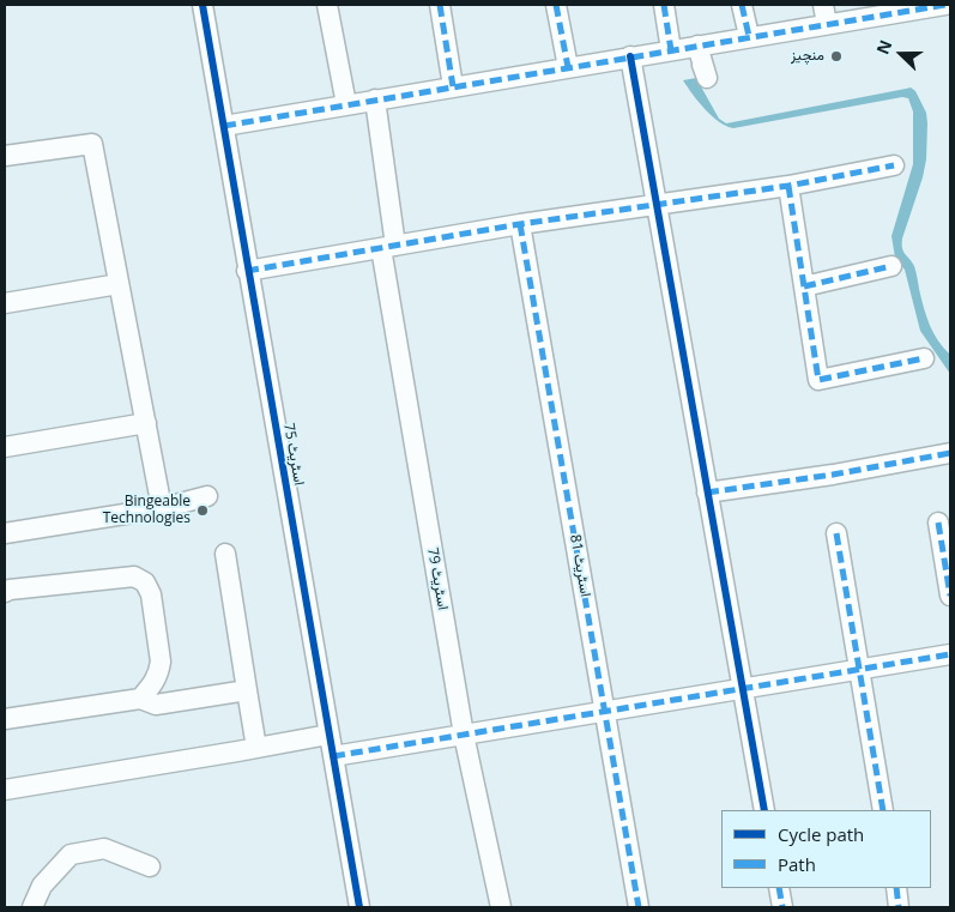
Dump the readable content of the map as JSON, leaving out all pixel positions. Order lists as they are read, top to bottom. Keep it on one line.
{"streets":{"street":["اسٹریٹ 75","اسٹریٹ 81","اسٹریٹ 79"]},"places":["منچیز","Bingeable Technologies"],"legend":["Cycle path","Path"],"north":"left"}
